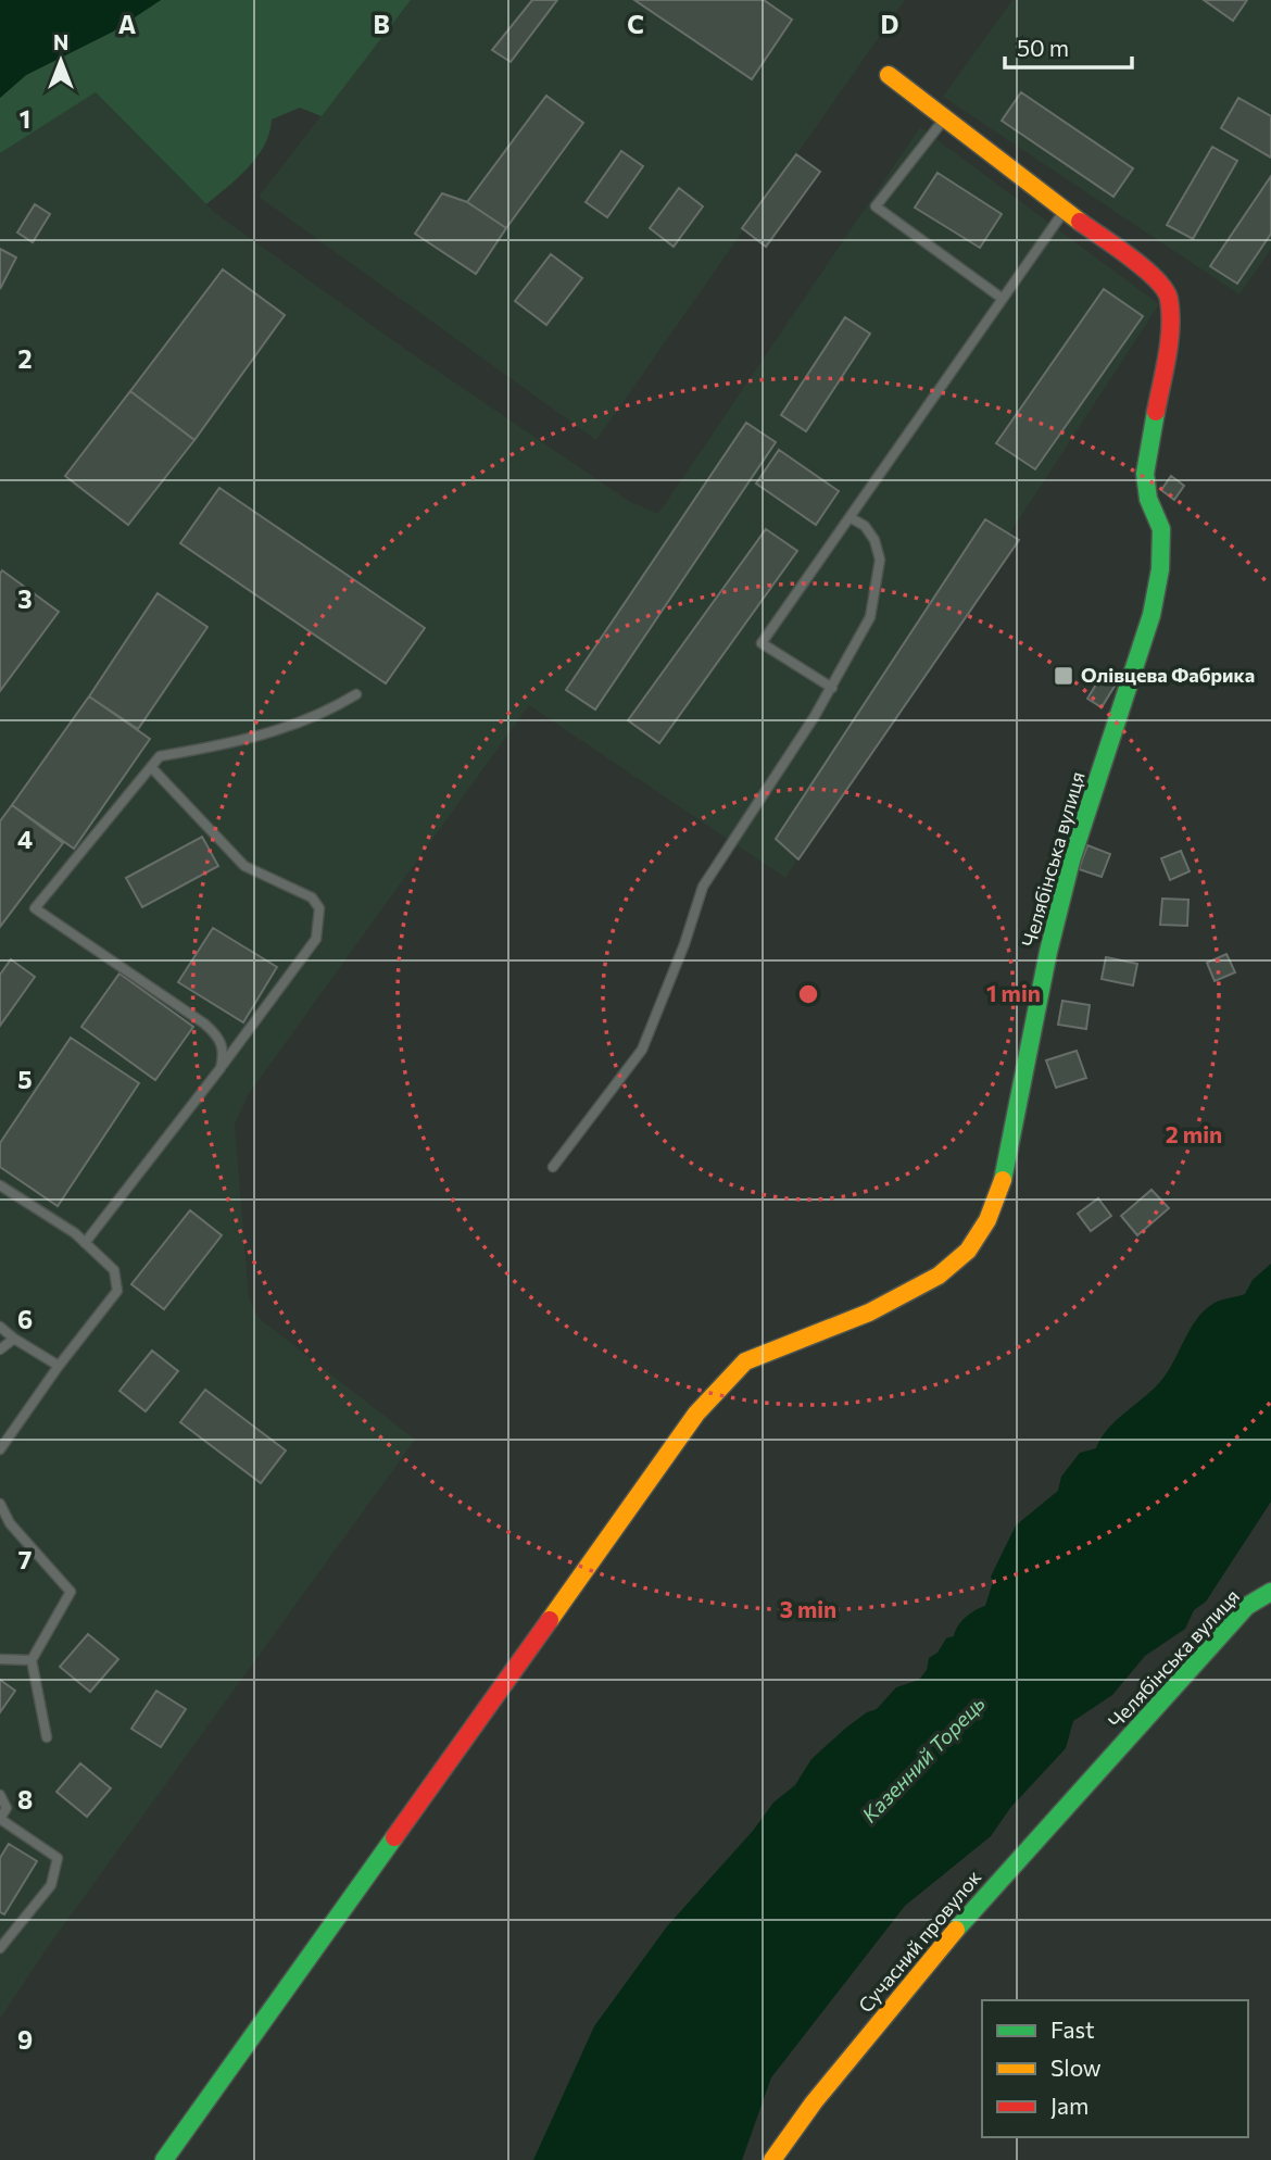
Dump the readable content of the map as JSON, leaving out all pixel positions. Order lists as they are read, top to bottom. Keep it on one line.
{"streets":{"street":["Челябінська вулиця","Сучасний провулок"]},"crossings":[["Челябінська вулиця","Сучасний провулок"]],"water":["Казенний Торець"],"places":{"transit":["Олівцева Фабрика"]},"legend":["Fast","Slow","Jam"],"scale_bar":"50 m","north":"top","grid":{"columns":["A","B","C","D"],"rows":["1","2","3","4","5","6","7","8","9"]},"rings":["1 min","2 min","3 min"]}
